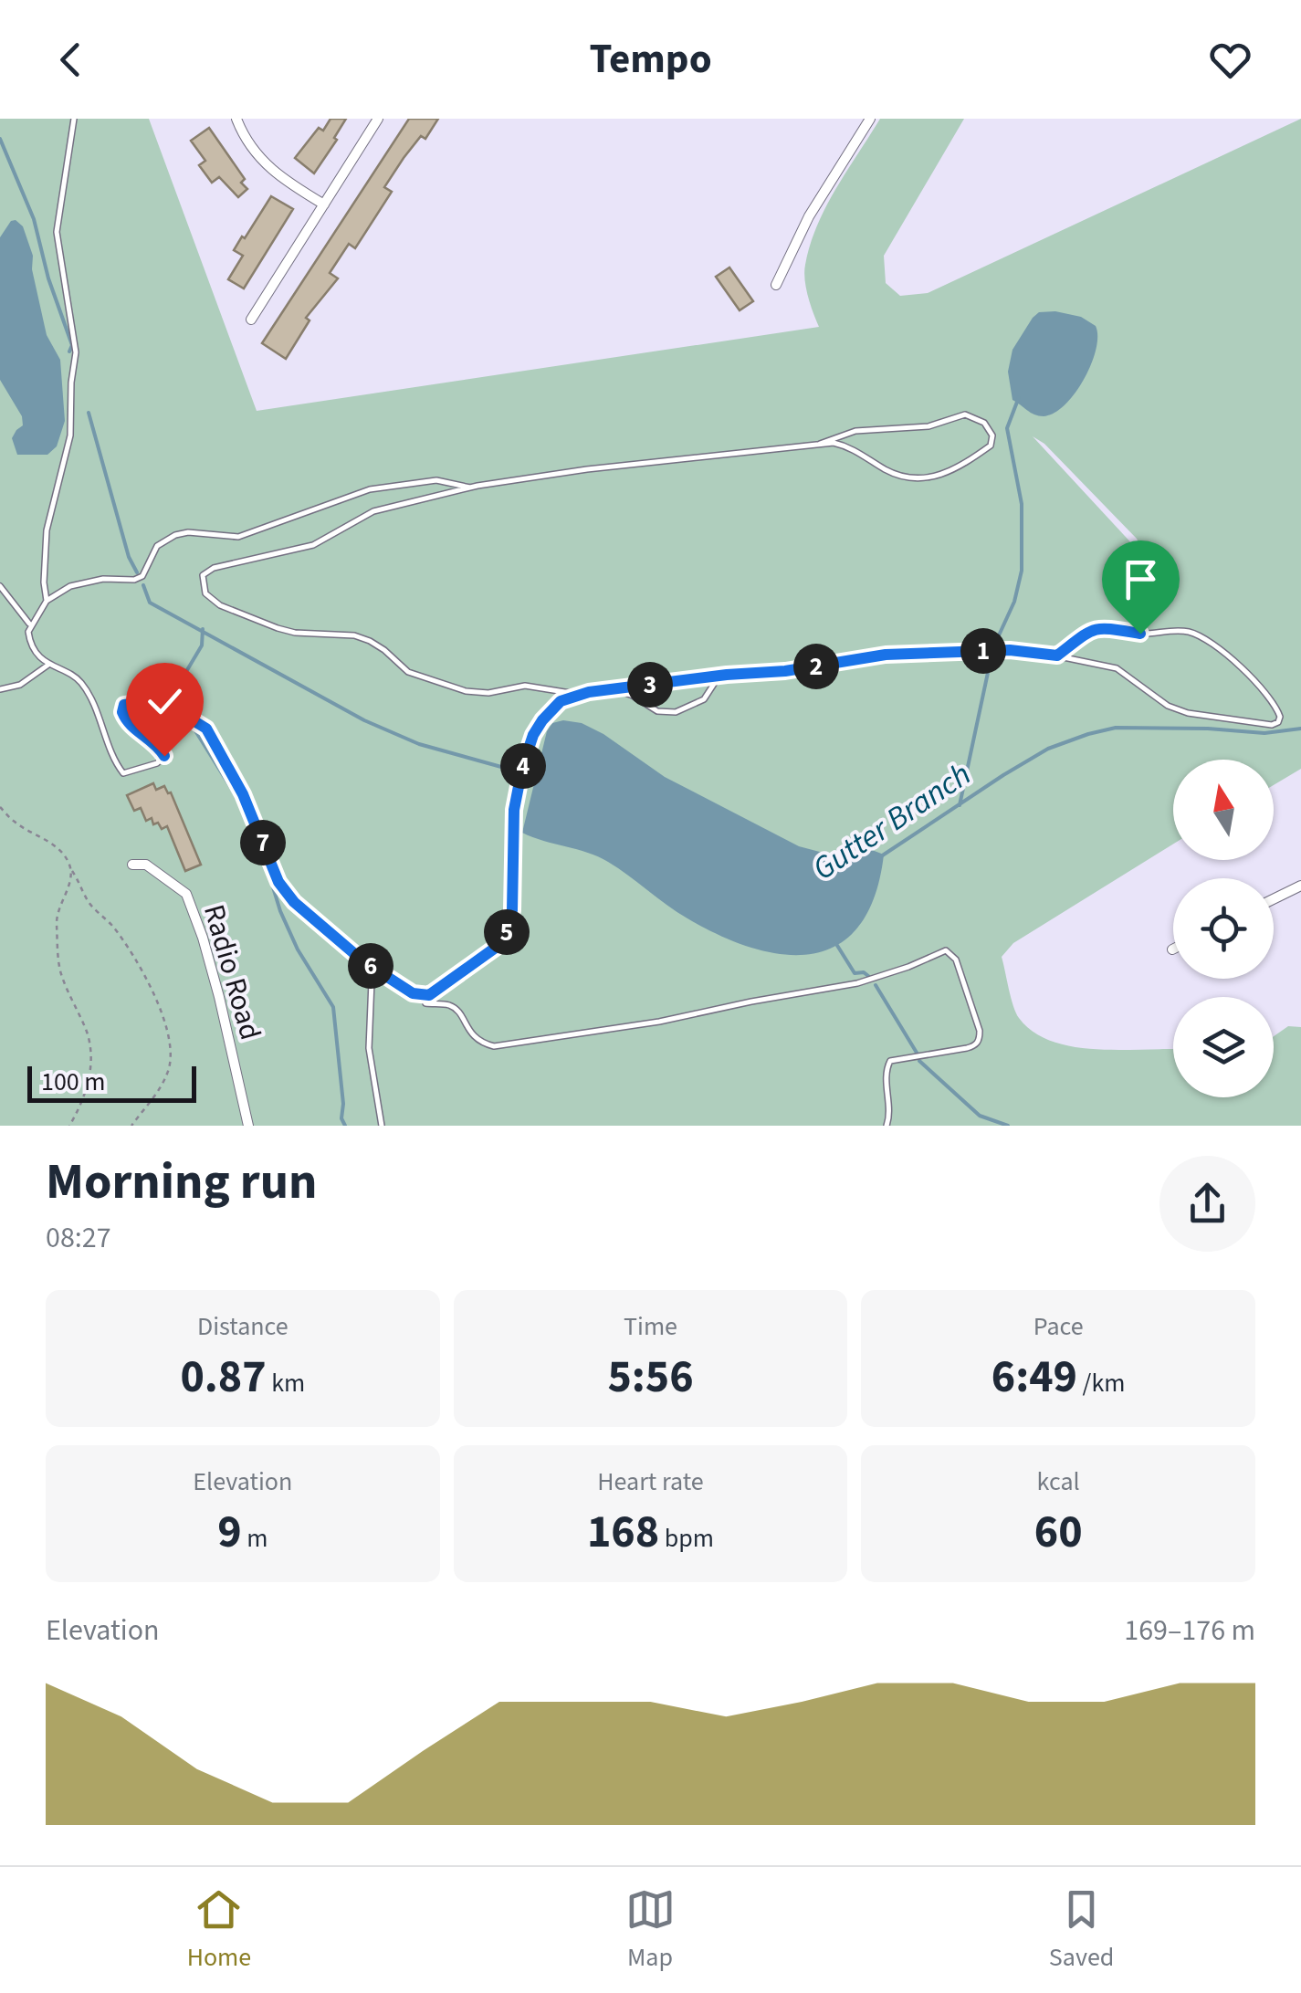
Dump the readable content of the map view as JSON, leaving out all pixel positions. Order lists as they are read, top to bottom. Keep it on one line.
{"streets":{"street":["Radio Road"]},"water":["Gutter Branch"],"scale_bar":"100 m","north":"top","page":{"header":"Tempo","pins":["1","2","3","4","7","5","6"],"scale":"100 m","heading":["Morning run","08:27"],"stats":[["Distance","0.87 km"],["Time","5:56"],["Pace","6:49 /km"],["Elevation","9 m"],["Heart rate","168 bpm"],["kcal","60"]],"chart":["Elevation","169–176 m"],"tabs":["Home","Map","Saved"]}}
